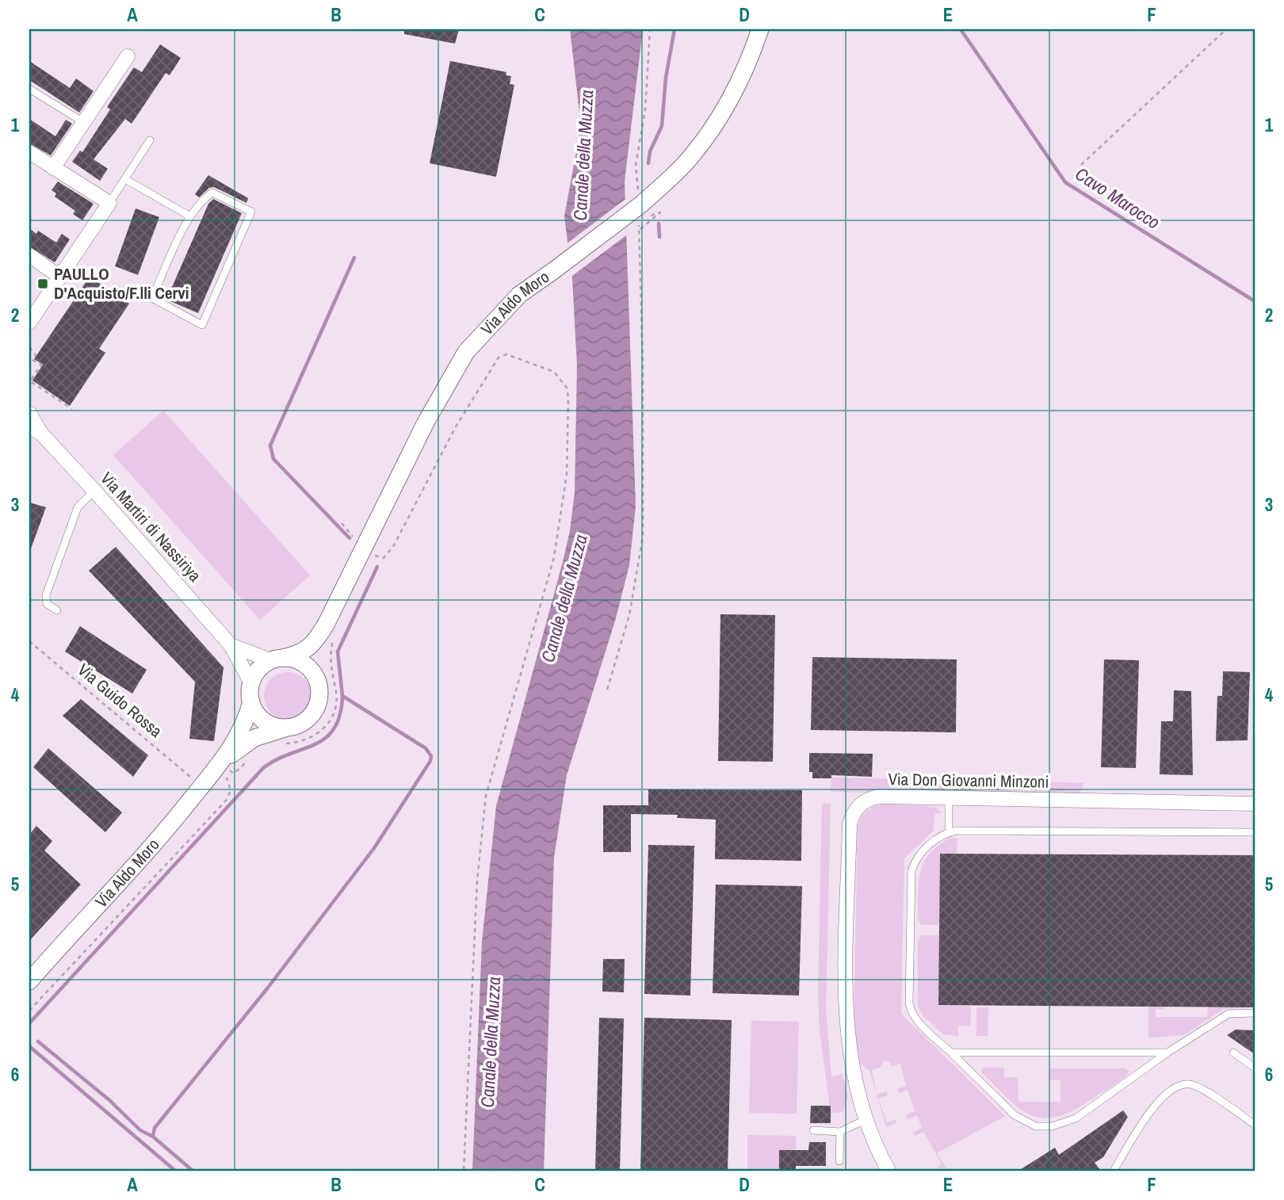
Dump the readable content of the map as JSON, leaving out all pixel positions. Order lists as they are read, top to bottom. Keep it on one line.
{"streets":{"street":["Via Aldo Moro","Via Martiri di Nassiriya","Via Don Giovanni Minzoni"],"path":["Via Guido Rossa"]},"crossings":[["Via Aldo Moro","Via Martiri di Nassiriya"]],"water":["Canale della Muzza","Cavo Marocco"],"places":{"transit":["PAULLO D'Acquisto/F.lli Cervi"]},"grid":{"columns":["A","B","C","D","E","F"],"rows":["1","2","3","4","5","6"]}}
